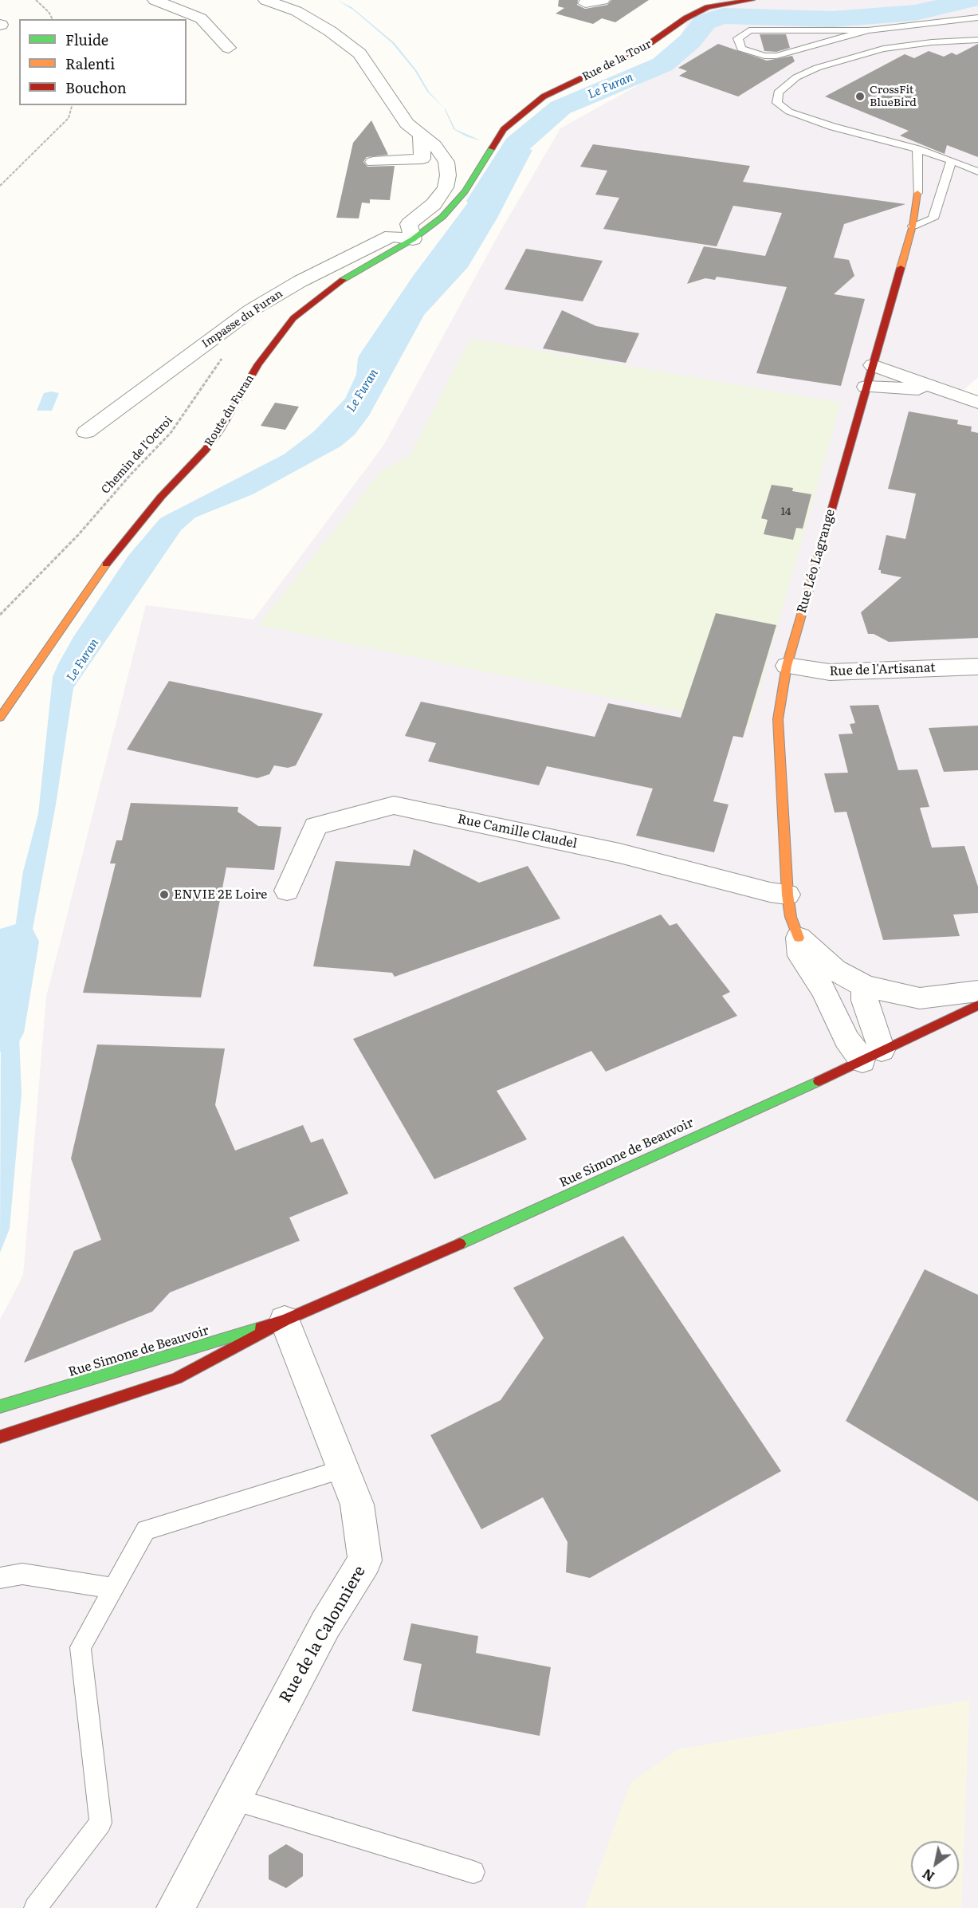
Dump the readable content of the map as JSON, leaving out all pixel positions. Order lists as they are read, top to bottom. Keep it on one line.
{"streets":{"main road":["Rue de la Tour","Route du Furan","Rue Léo Lagrange","Rue Simone de Beauvoir"],"street":["Impasse du Furan","Rue de l'Artisanat","Rue Camille Claudel","Rue de la Calonniere"],"path":["Chemin de l'Octroi"]},"crossings":[["Rue de la Tour","Route du Furan"],["Impasse du Furan","Route du Furan"],["Rue Léo Lagrange","Rue de l'Artisanat"],["Rue Léo Lagrange","Rue Camille Claudel"],["Rue Léo Lagrange","Rue Simone de Beauvoir"],["Rue Simone de Beauvoir","Rue de la Calonniere"]],"water":["Le Furan"],"places":["CrossFit BlueBird","ENVIE 2E Loire"],"house_numbers":["14"],"legend":["Fluide","Ralenti","Bouchon"],"north":"bottom left"}
